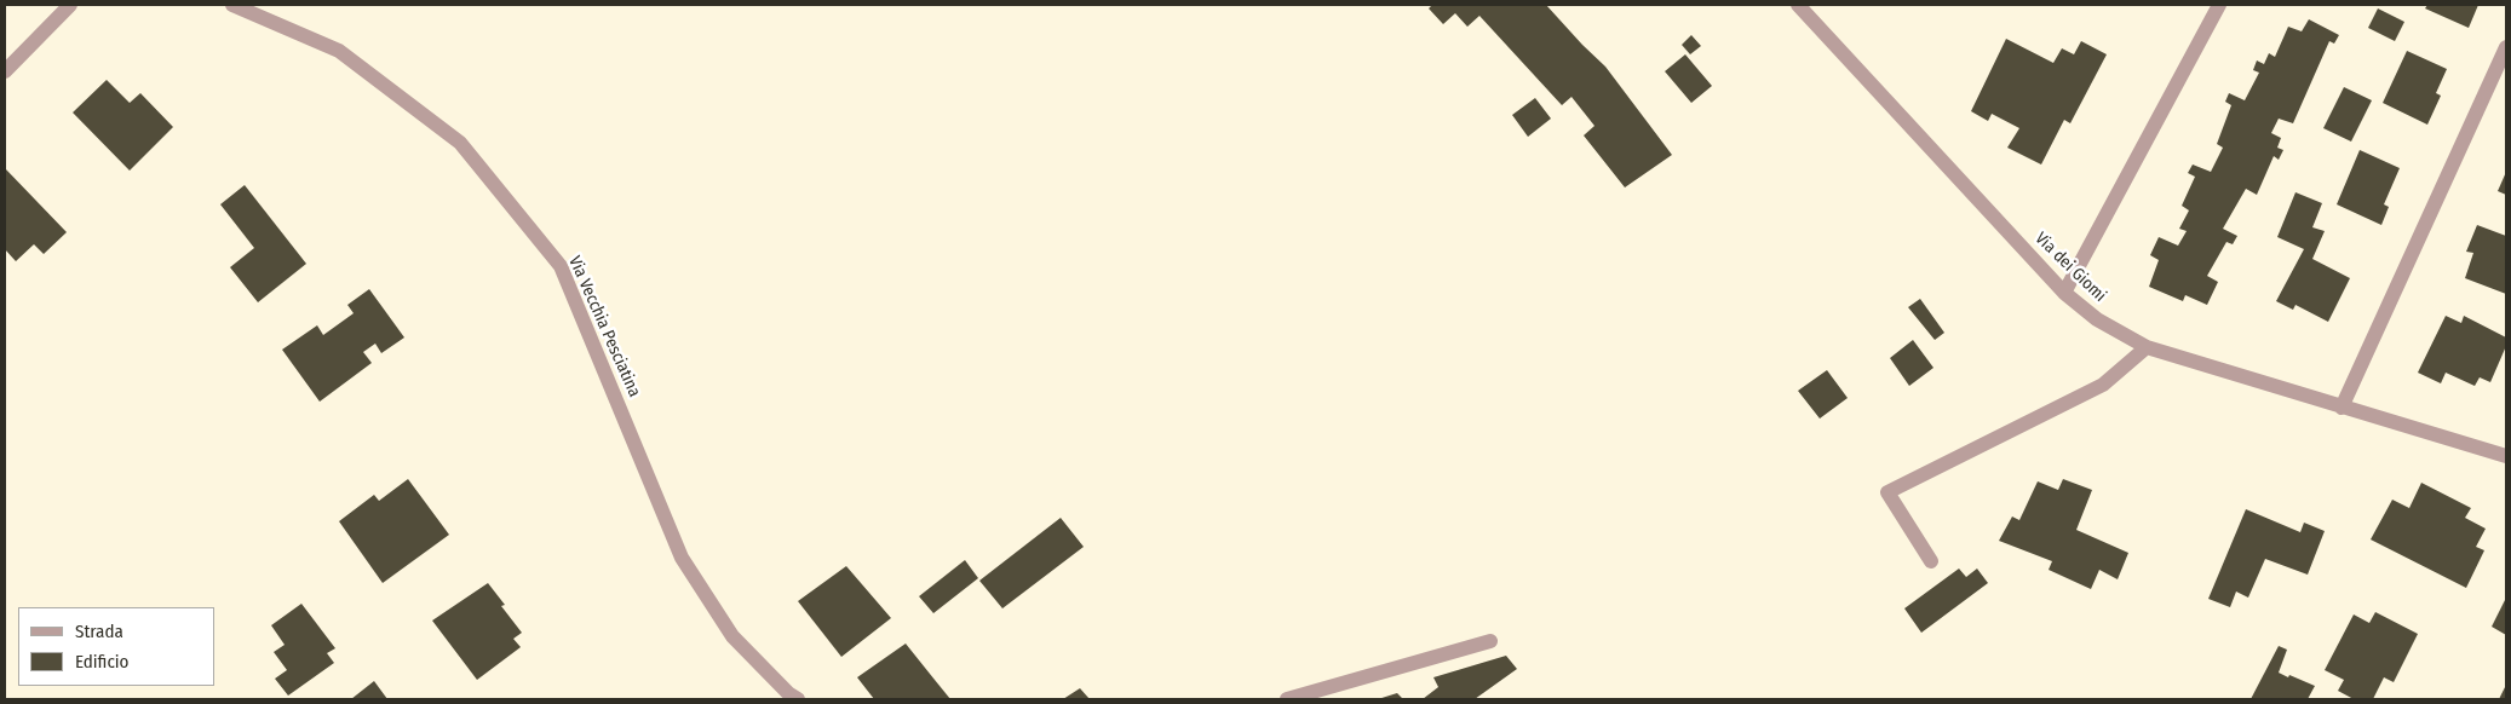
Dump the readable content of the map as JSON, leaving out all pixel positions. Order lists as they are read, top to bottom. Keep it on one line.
{"streets":{"street":["Via dei Giomi","Via Vecchia Pesciatina"]},"legend":["Strada","Edificio"]}
